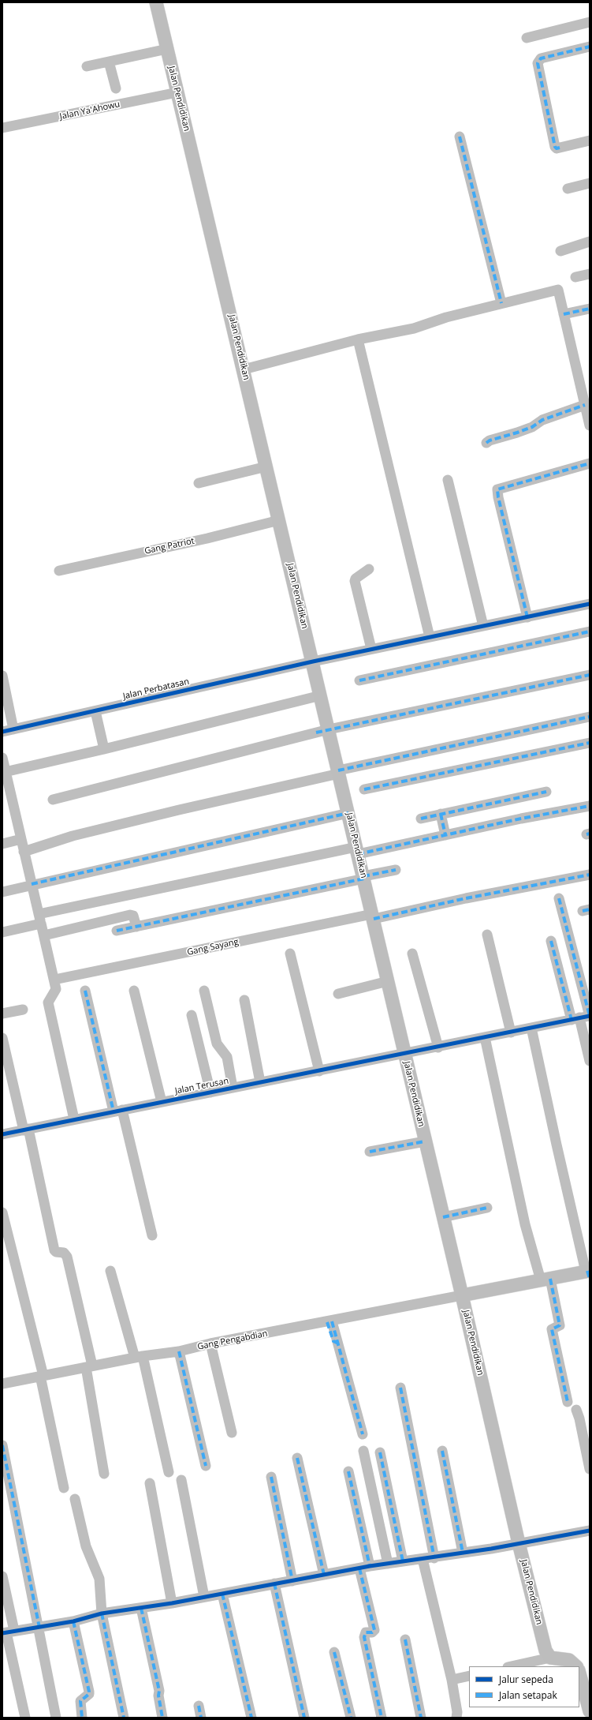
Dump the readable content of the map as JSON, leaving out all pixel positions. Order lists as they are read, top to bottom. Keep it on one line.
{"streets":{"main road":["Jalan Pendidikan"],"street":["Jalan Ya'Ahowu","Gang Patriot","Jalan Perbatasan","Gang Sayang","Jalan Terusan","Gang Pengabdian"]},"crossings":[["Jalan Pendidikan","Jalan Ya'Ahowu"],["Jalan Pendidikan","Gang Patriot"],["Jalan Pendidikan","Jalan Perbatasan"],["Jalan Pendidikan","Gang Sayang"],["Jalan Pendidikan","Jalan Terusan"],["Jalan Pendidikan","Gang Pengabdian"]],"legend":["Jalur sepeda","Jalan setapak"]}
